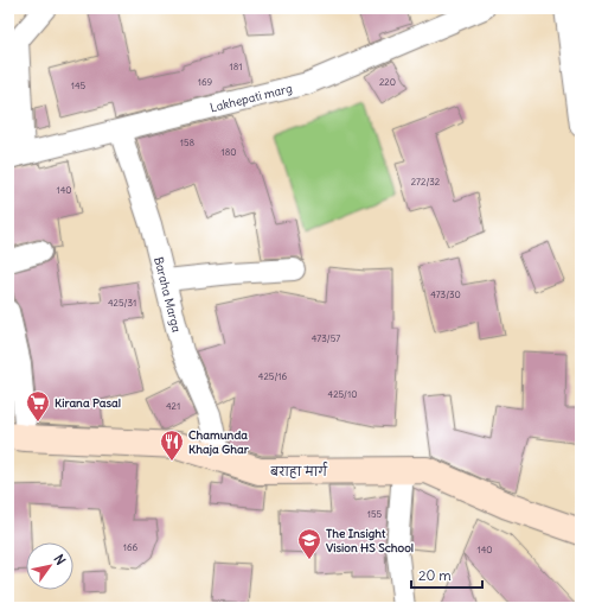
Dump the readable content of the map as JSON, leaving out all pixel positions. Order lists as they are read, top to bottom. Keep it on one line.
{"streets":{"main road":["बराहा मार्ग"],"street":["Lakhepati marg","Baraha Marga"]},"crossings":[["Lakhepati marg","Baraha Marga"],["Baraha Marga","बराहा मार्ग"]],"places":{"supermarket":["Kirana Pasal"],"restaurant":["Chamunda Khaja Ghar"],"school or university":["The Insight Vision HS School"]},"house_numbers":["181","169","220","145","158","180","272/32","140","473/30","425/31","473/57","425/16","425/10","421","155","166","140"],"scale_bar":"20 m","north":"top right"}
